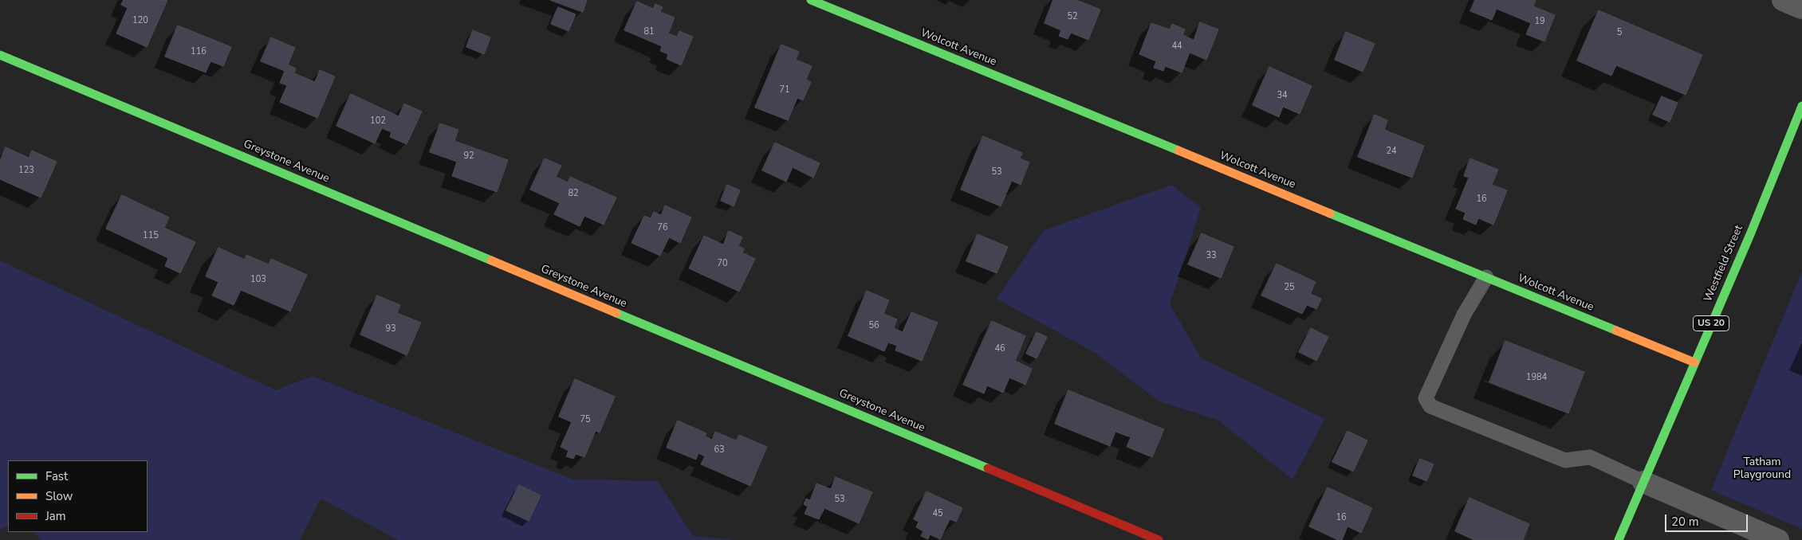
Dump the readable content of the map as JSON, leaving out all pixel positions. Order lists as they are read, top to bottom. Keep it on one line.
{"streets":{"street":["Wolcott Avenue","Greystone Avenue","Westfield Street","US 20"]},"crossings":[["Wolcott Avenue","Westfield Street"]],"parks":["Tatham Playground"],"house_numbers":["52","120","19","81","5","44","116","71","34","102","24","92","123","53","82","16","76","115","33","70","103","25","56","93","46","1984","75","63","53","45","16"],"legend":["Fast","Slow","Jam"],"scale_bar":"20 m"}
